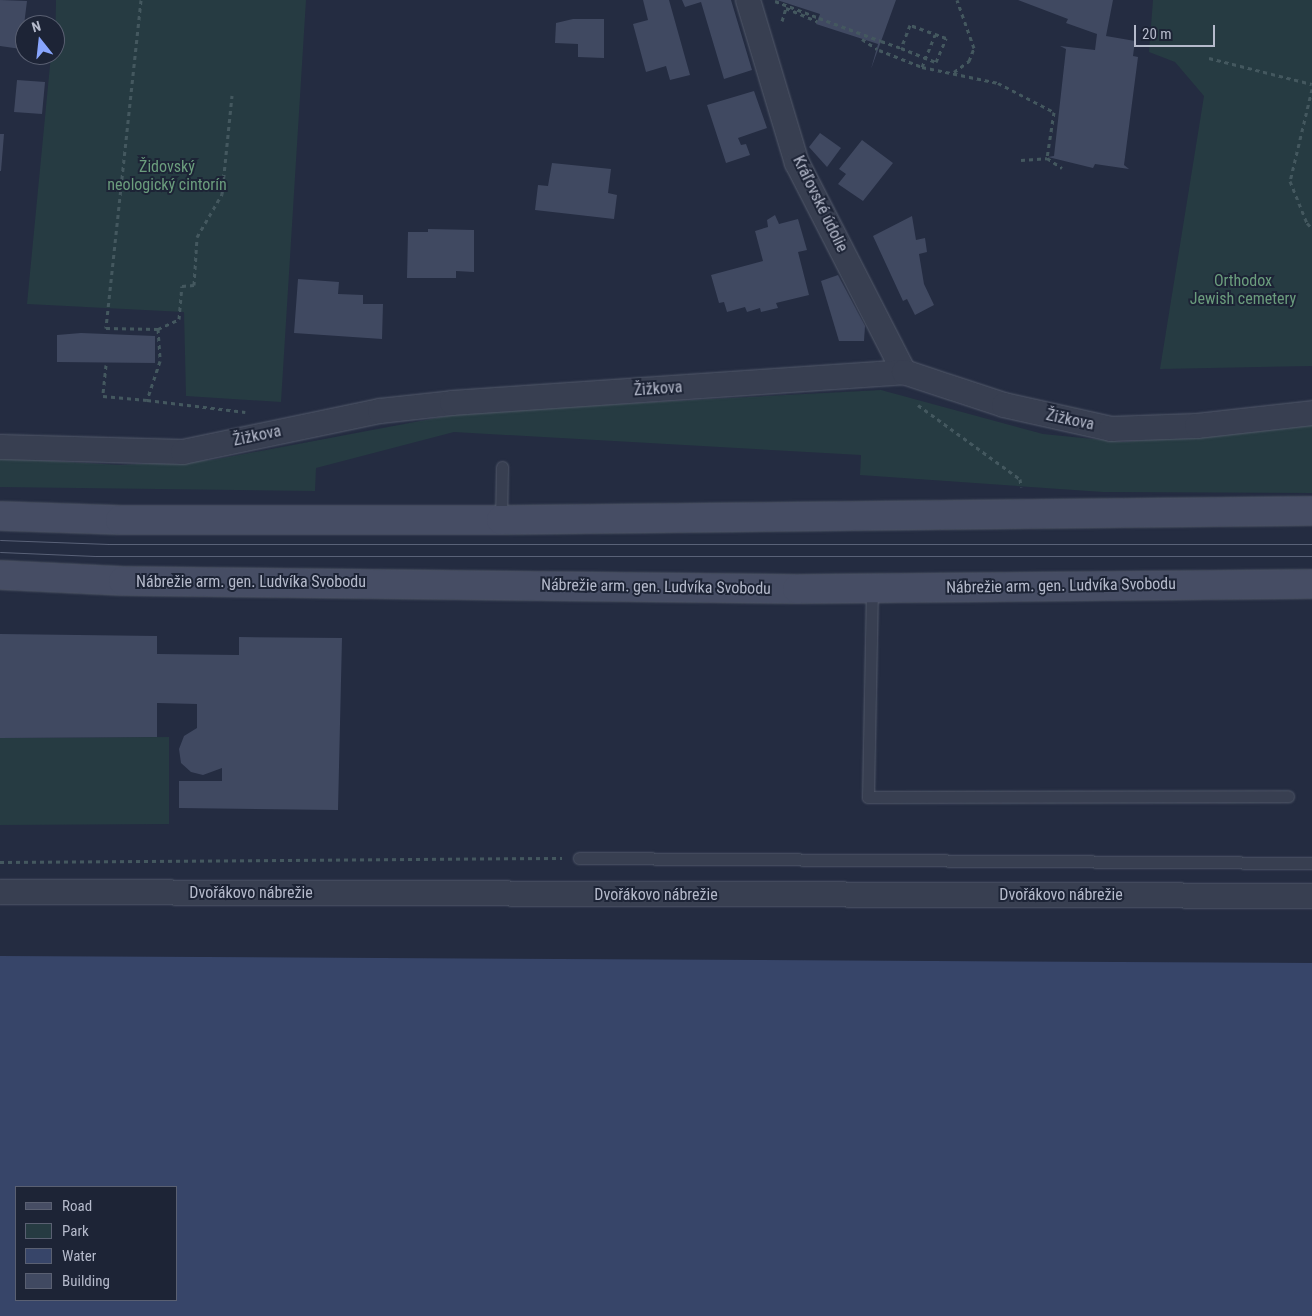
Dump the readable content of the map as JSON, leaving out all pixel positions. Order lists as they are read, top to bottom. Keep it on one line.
{"streets":{"main road":["Nábrežie arm. gen. Ludvíka Svobodu"],"street":["Kráľovské údolie","Žižkova","Dvořákovo nábrežie"]},"crossings":[["Kráľovské údolie","Žižkova"]],"parks":["Židovský neologický cintorín","Orthodox Jewish cemetery"],"legend":["Road","Park","Water","Building"],"scale_bar":"20 m","north":"top"}
